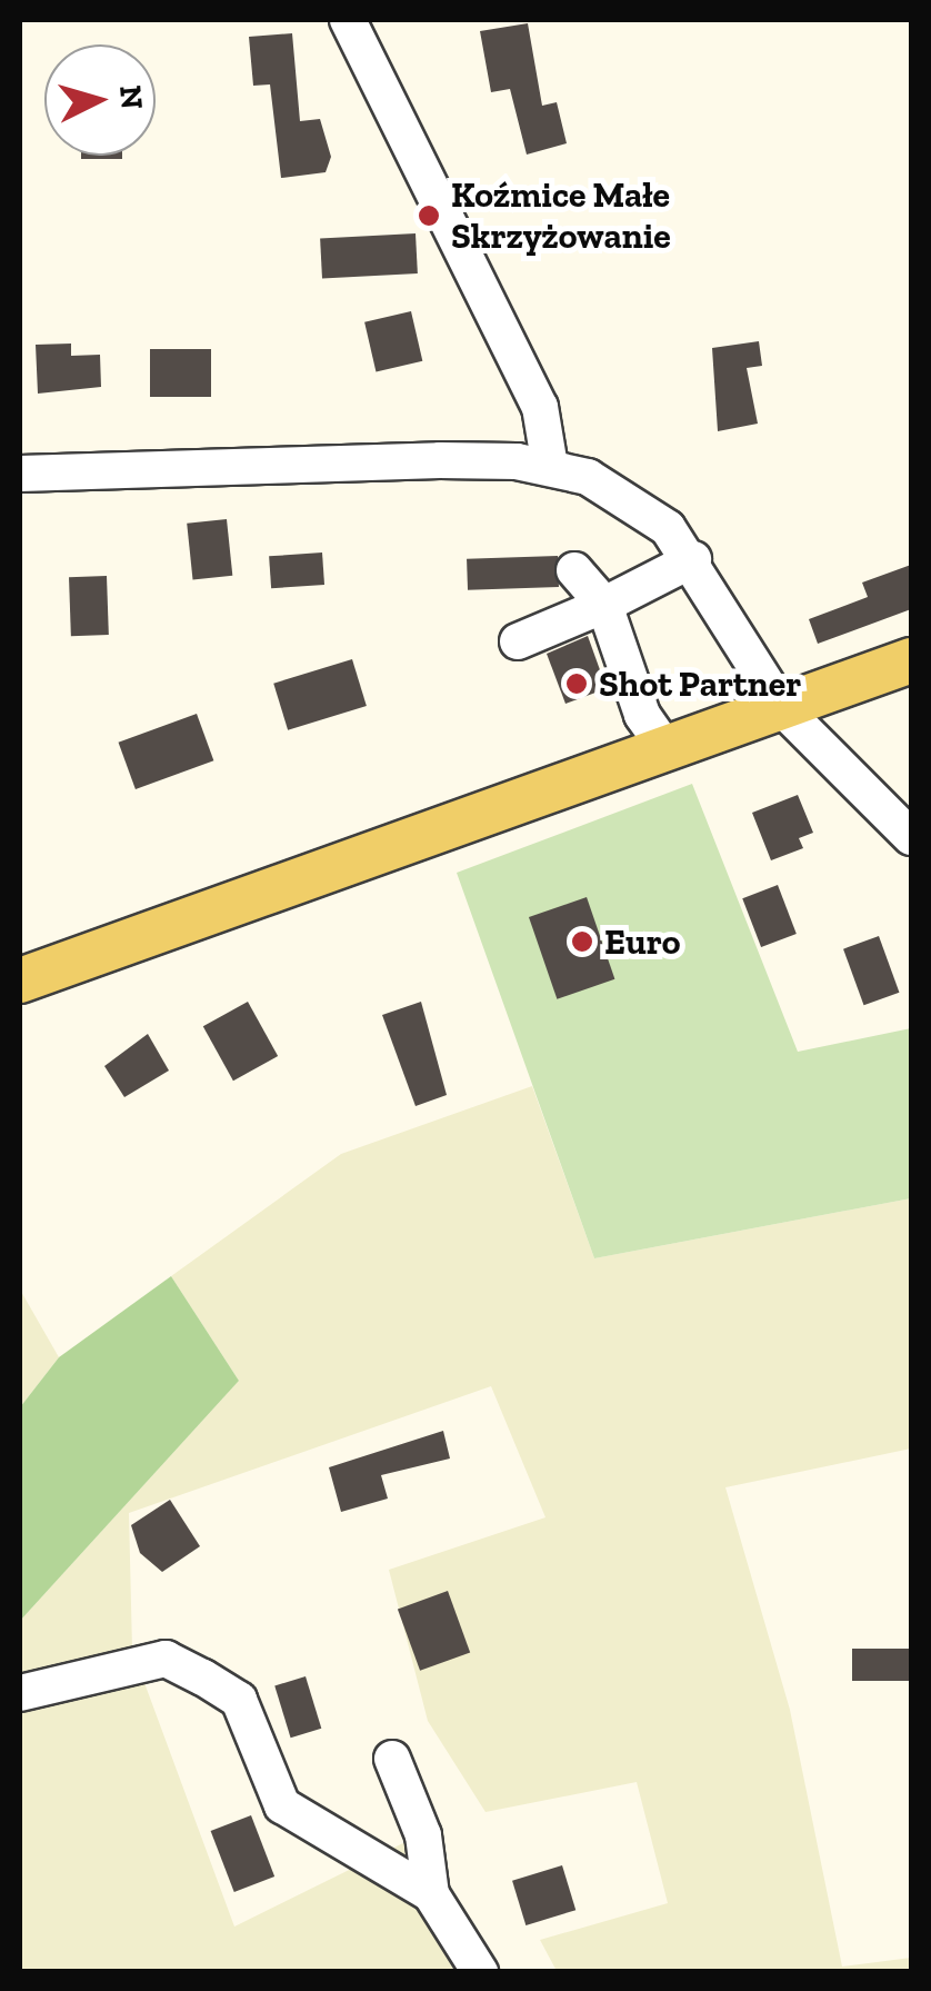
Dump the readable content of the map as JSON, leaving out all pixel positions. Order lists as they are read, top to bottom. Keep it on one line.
{"places":["Koźmice Małe Skrzyżowanie","Shot Partner","Euro"],"north":"right"}
